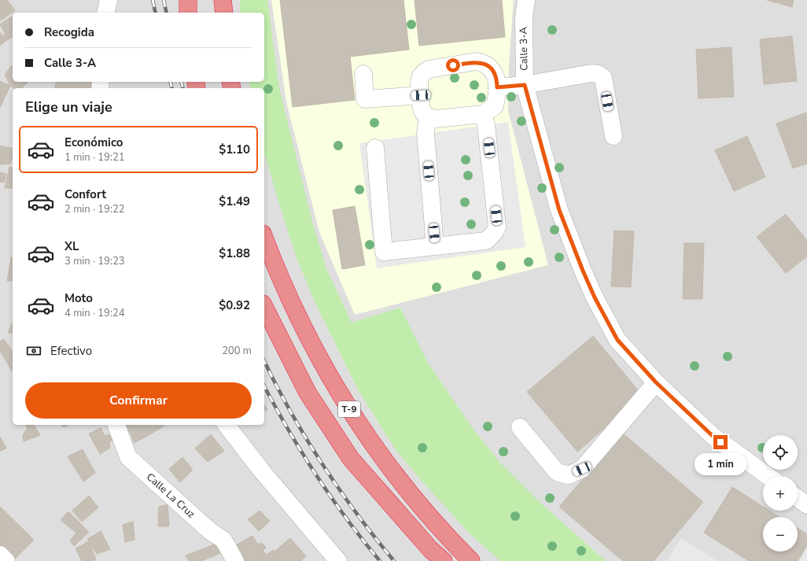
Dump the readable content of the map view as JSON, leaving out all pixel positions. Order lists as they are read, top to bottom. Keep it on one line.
{"streets":{"highway":["T-9"],"street":["Calle 3-A","Calle La Cruz"]},"page":{"banner":["Recogida","Calle 3-A"],"heading":"Elige un viaje","list":[{"name":"Económico","note":"1 min · 19:21","value":"$1.10"},{"name":"Confort","note":"2 min · 19:22","value":"$1.49"},{"name":"XL","note":"3 min · 19:23","value":"$1.88"},{"name":"Moto","note":"4 min · 19:24","value":"$0.92"}],"pay":["Efectivo","200 m"],"buttons":"Confirmar","map_buttons":["+","−"],"bubble":"1 min"}}
